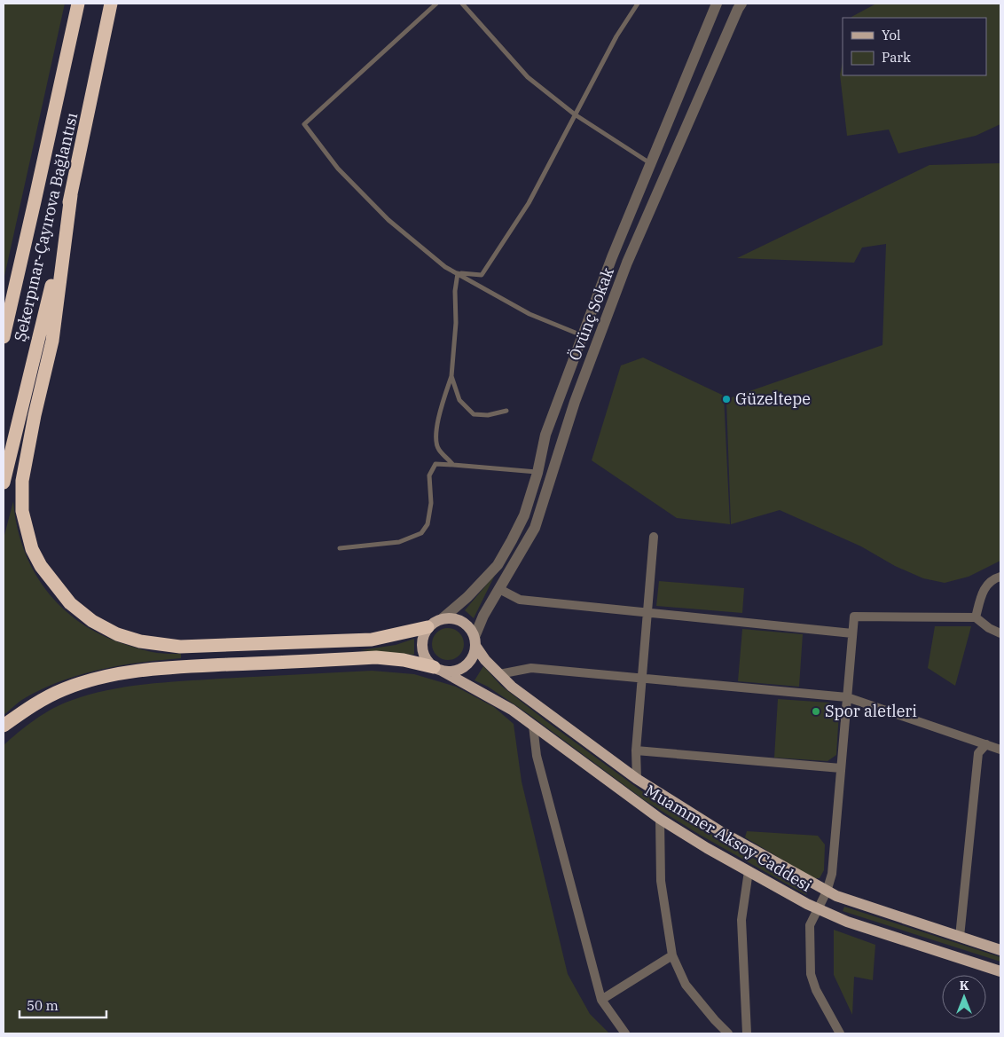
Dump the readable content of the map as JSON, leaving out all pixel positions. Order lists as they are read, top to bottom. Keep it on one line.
{"streets":{"highway":["Şekerpınar-Çayırova Bağlantısı"],"main road":["Muammer Aksoy Caddesi"],"street":["Övünç Sokak"]},"crossings":[["Övünç Sokak","Muammer Aksoy Caddesi"]],"places":["Güzeltepe","Spor aletleri"],"legend":["Yol","Park"],"scale_bar":"50 m","north":"top"}
